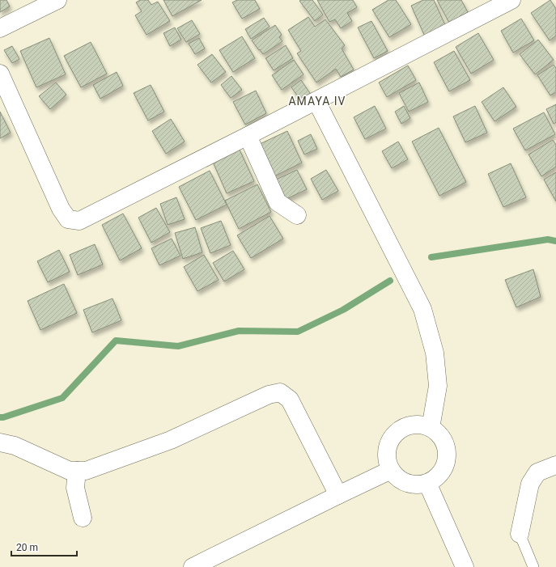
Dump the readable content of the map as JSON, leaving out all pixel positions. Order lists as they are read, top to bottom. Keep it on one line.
{"districts":["AMAYA IV"],"scale_bar":"20 m"}
